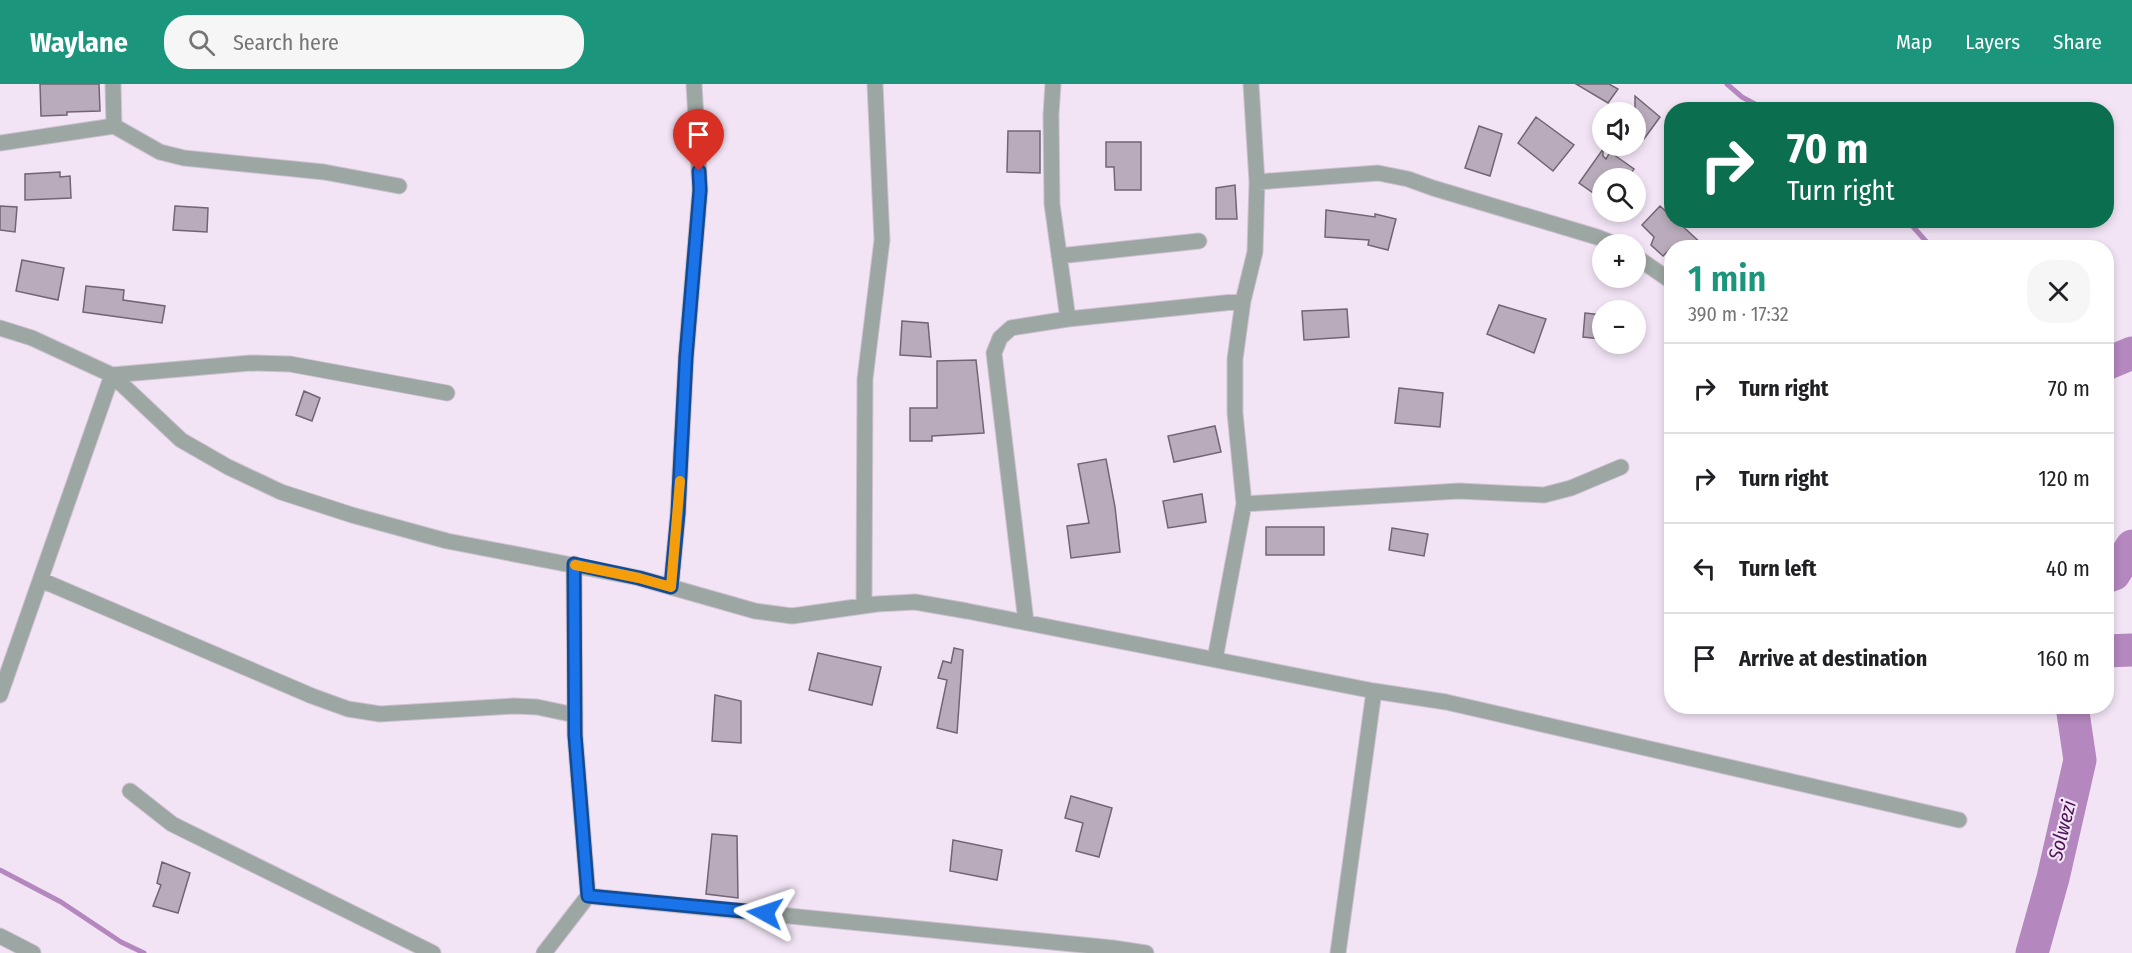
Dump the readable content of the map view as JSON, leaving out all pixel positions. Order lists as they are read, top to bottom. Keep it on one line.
{"water":["Solwezi"],"page":{"header":"Waylane","search":"Search here","nav":["Map","Layers","Share"],"map_buttons":["+","−"],"turn":["70 m","Turn right"],"heading":["1 min","390 m · 17:32"],"list":[{"name":"Turn right","value":"70 m"},{"name":"Turn right","value":"120 m"},{"name":"Turn left","value":"40 m"},{"name":"Arrive at destination","value":"160 m"}]}}
